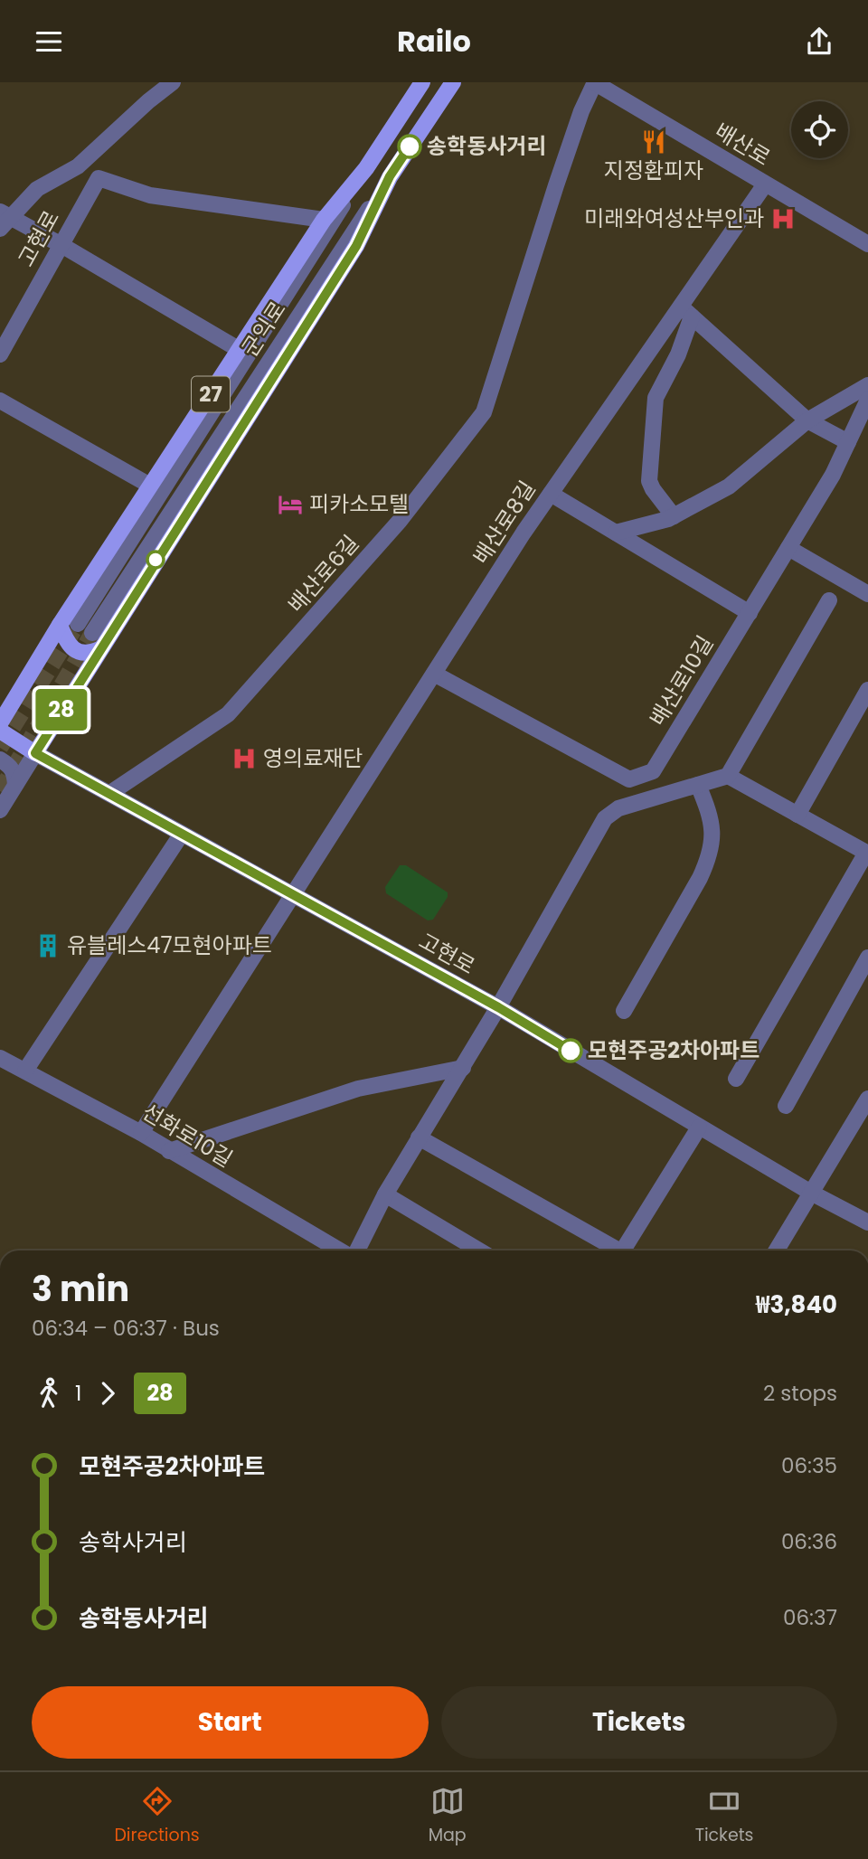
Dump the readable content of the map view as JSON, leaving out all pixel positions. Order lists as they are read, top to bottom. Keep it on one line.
{"streets":{"main road":["고현로","군익로","27"],"street":["배산로","배산로8길","배산로6길","배산로10길","선화로10길"]},"crossings":[["배산로","배산로8길"],["배산로","배산로6길"],["고현로","27"],["고현로","배산로8길"],["고현로","배산로6길"],["군익로","27"],["배산로8길","배산로10길"],["배산로8길","선화로10길"]],"places":{"restaurant":["지정환피자"],"other":["송학동사거리","모현주공2차아파트"],"hospital":["미래와여성산부인과","영의료재단"],"hotel":["피카소모텔"],"building":["유블레스47모현아파트"]},"lines":["bus line 28"],"page":{"header":"Railo","on_map":"28","heading":["3 min","06:34 – 06:37 · Bus","₩3,840"],"legs":["1","28","2 stops"],"list":[{"name":"모현주공2차아파트","value":"06:35"},{"name":"송학사거리","value":"06:36"},{"name":"송학동사거리","value":"06:37"}],"buttons":["Start","Tickets"],"tabs":["Directions","Map","Tickets"]}}
